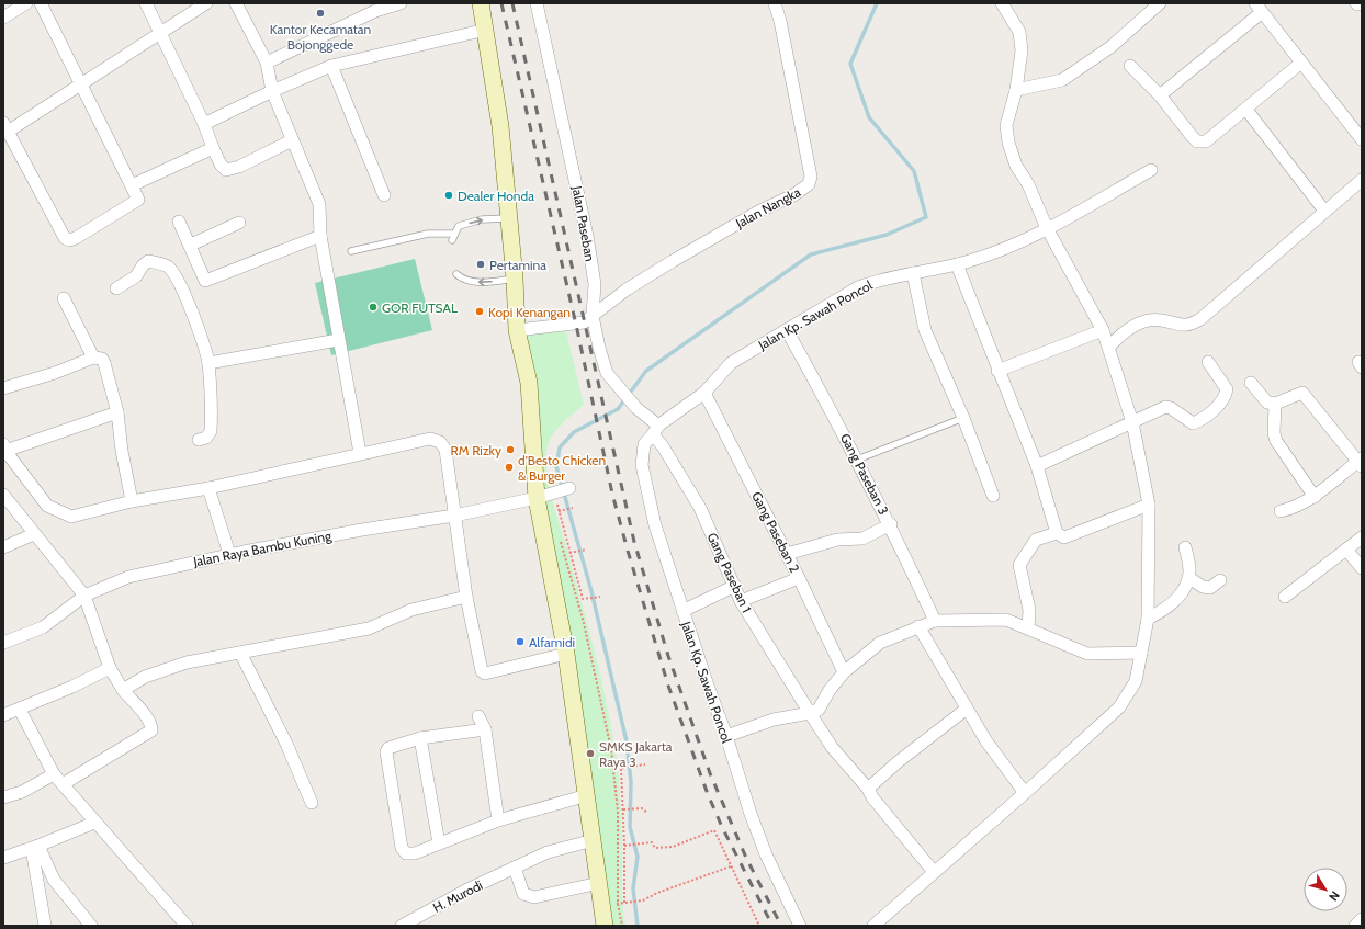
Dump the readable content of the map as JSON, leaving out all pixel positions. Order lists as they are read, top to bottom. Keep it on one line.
{"streets":{"street":["Jalan Nangka","Jalan Paseban","Jalan Kp. Sawah Poncol","Gang Paseban 3","Gang Paseban 2","Jalan Raya Bambu Kuning","Gang Paseban 1","H. Murodi"]},"crossings":[["Jalan Nangka","Jalan Paseban"],["Jalan Paseban","Jalan Kp. Sawah Poncol"],["Jalan Paseban","Gang Paseban 1"],["Jalan Kp. Sawah Poncol","Gang Paseban 3"],["Jalan Kp. Sawah Poncol","Gang Paseban 2"],["Jalan Kp. Sawah Poncol","Gang Paseban 1"]],"places":["Kantor Kecamatan Bojonggede","Dealer Honda","Pertamina","GOR FUTSAL","Kopi Kenangan","RM Rizky","d'Besto Chicken & Burger","Alfamidi","SMKS Jakarta Raya 3"],"north":"bottom right"}
